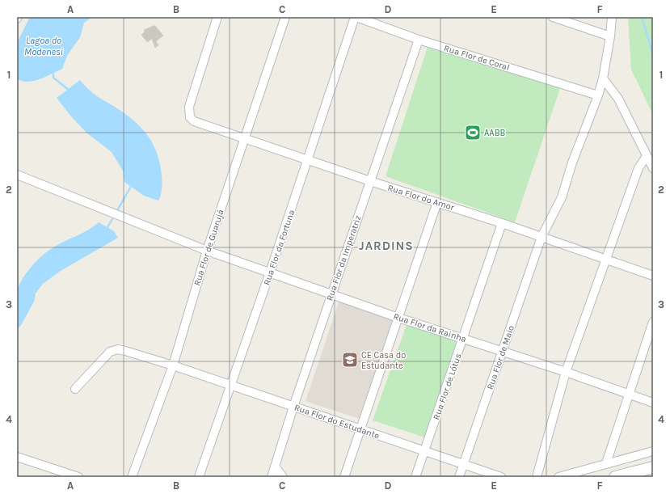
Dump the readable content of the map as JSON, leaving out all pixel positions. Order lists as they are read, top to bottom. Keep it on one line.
{"streets":{"street":["Rua Flor de Coral","Rua Flor do Amor","Rua Flor de Guarujá","Rua Flor da Fortuna","Rua Flor da Imperatriz","Rua Flor da Rainha","Rua Flor de Maio","Rua Flor de Lótus","Rua Flor do Estudante"]},"crossings":[["Rua Flor de Coral","Rua Flor da Fortuna"],["Rua Flor de Coral","Rua Flor da Imperatriz"],["Rua Flor de Coral","Rua Flor de Maio"],["Rua Flor do Amor","Rua Flor de Guarujá"],["Rua Flor do Amor","Rua Flor da Fortuna"],["Rua Flor do Amor","Rua Flor da Imperatriz"],["Rua Flor do Amor","Rua Flor de Maio"],["Rua Flor do Amor","Rua Flor de Lótus"],["Rua Flor de Guarujá","Rua Flor da Rainha"],["Rua Flor de Guarujá","Rua Flor do Estudante"],["Rua Flor da Fortuna","Rua Flor da Rainha"],["Rua Flor da Fortuna","Rua Flor do Estudante"],["Rua Flor da Imperatriz","Rua Flor da Rainha"],["Rua Flor da Imperatriz","Rua Flor do Estudante"],["Rua Flor da Rainha","Rua Flor de Maio"],["Rua Flor da Rainha","Rua Flor de Lótus"],["Rua Flor de Maio","Rua Flor do Estudante"],["Rua Flor de Lótus","Rua Flor do Estudante"]],"districts":["JARDINS"],"water":["Lagoa do Modenesi"],"places":{"sports":["AABB"],"school or university":["CE Casa do Estudante"]},"grid":{"columns":["A","B","C","D","E","F"],"rows":["1","2","3","4"]}}
